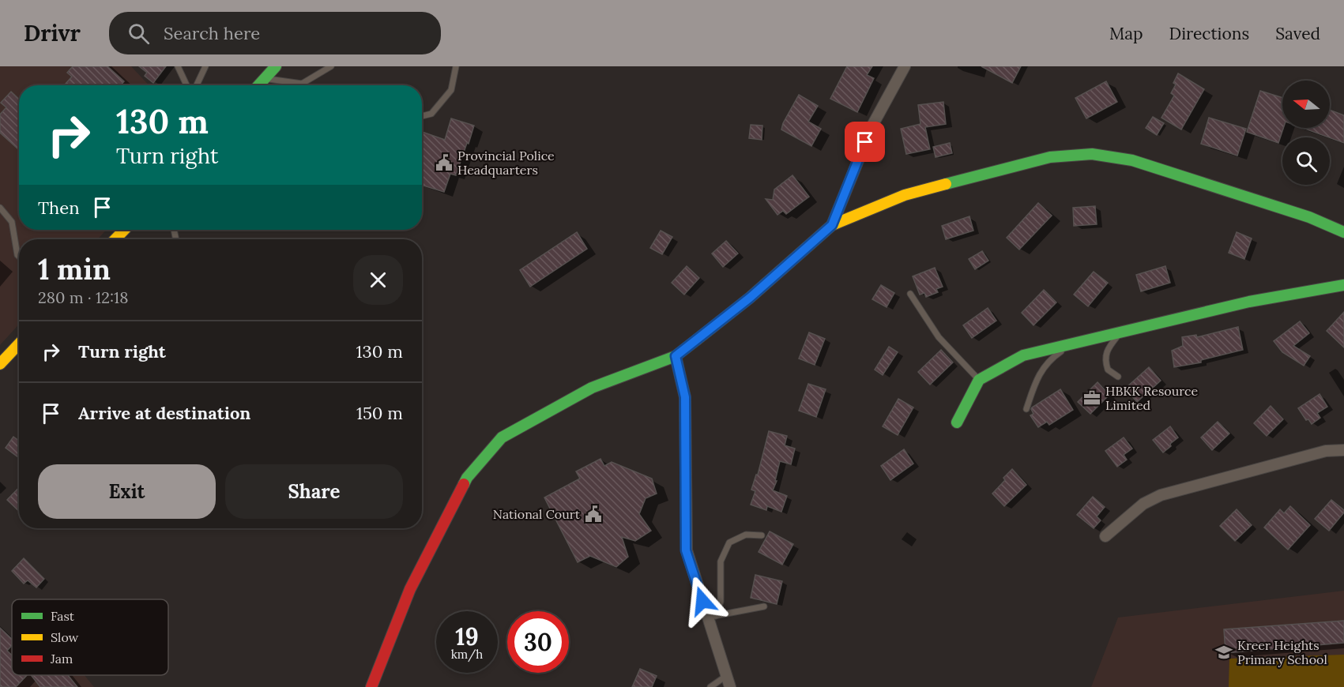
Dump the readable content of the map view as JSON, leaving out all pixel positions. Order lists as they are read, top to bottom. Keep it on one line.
{"places":{"public building":["Provincial Police Headquarters","National Court"],"office":["HBKK Resource Limited"],"school or university":["Kreer Heights Primary School"]},"legend":["Fast","Slow","Jam"],"north":"left","page":{"header":"Drivr","search":"Search here","nav":["Map","Directions","Saved"],"turn":["130 m","Turn right"],"then":"Then","heading":["1 min","280 m · 12:18"],"list":[{"name":"Turn right","value":"130 m"},{"name":"Arrive at destination","value":"150 m"}],"buttons":["Exit","Share"],"speed":"19 km/h","limit":"30"}}
